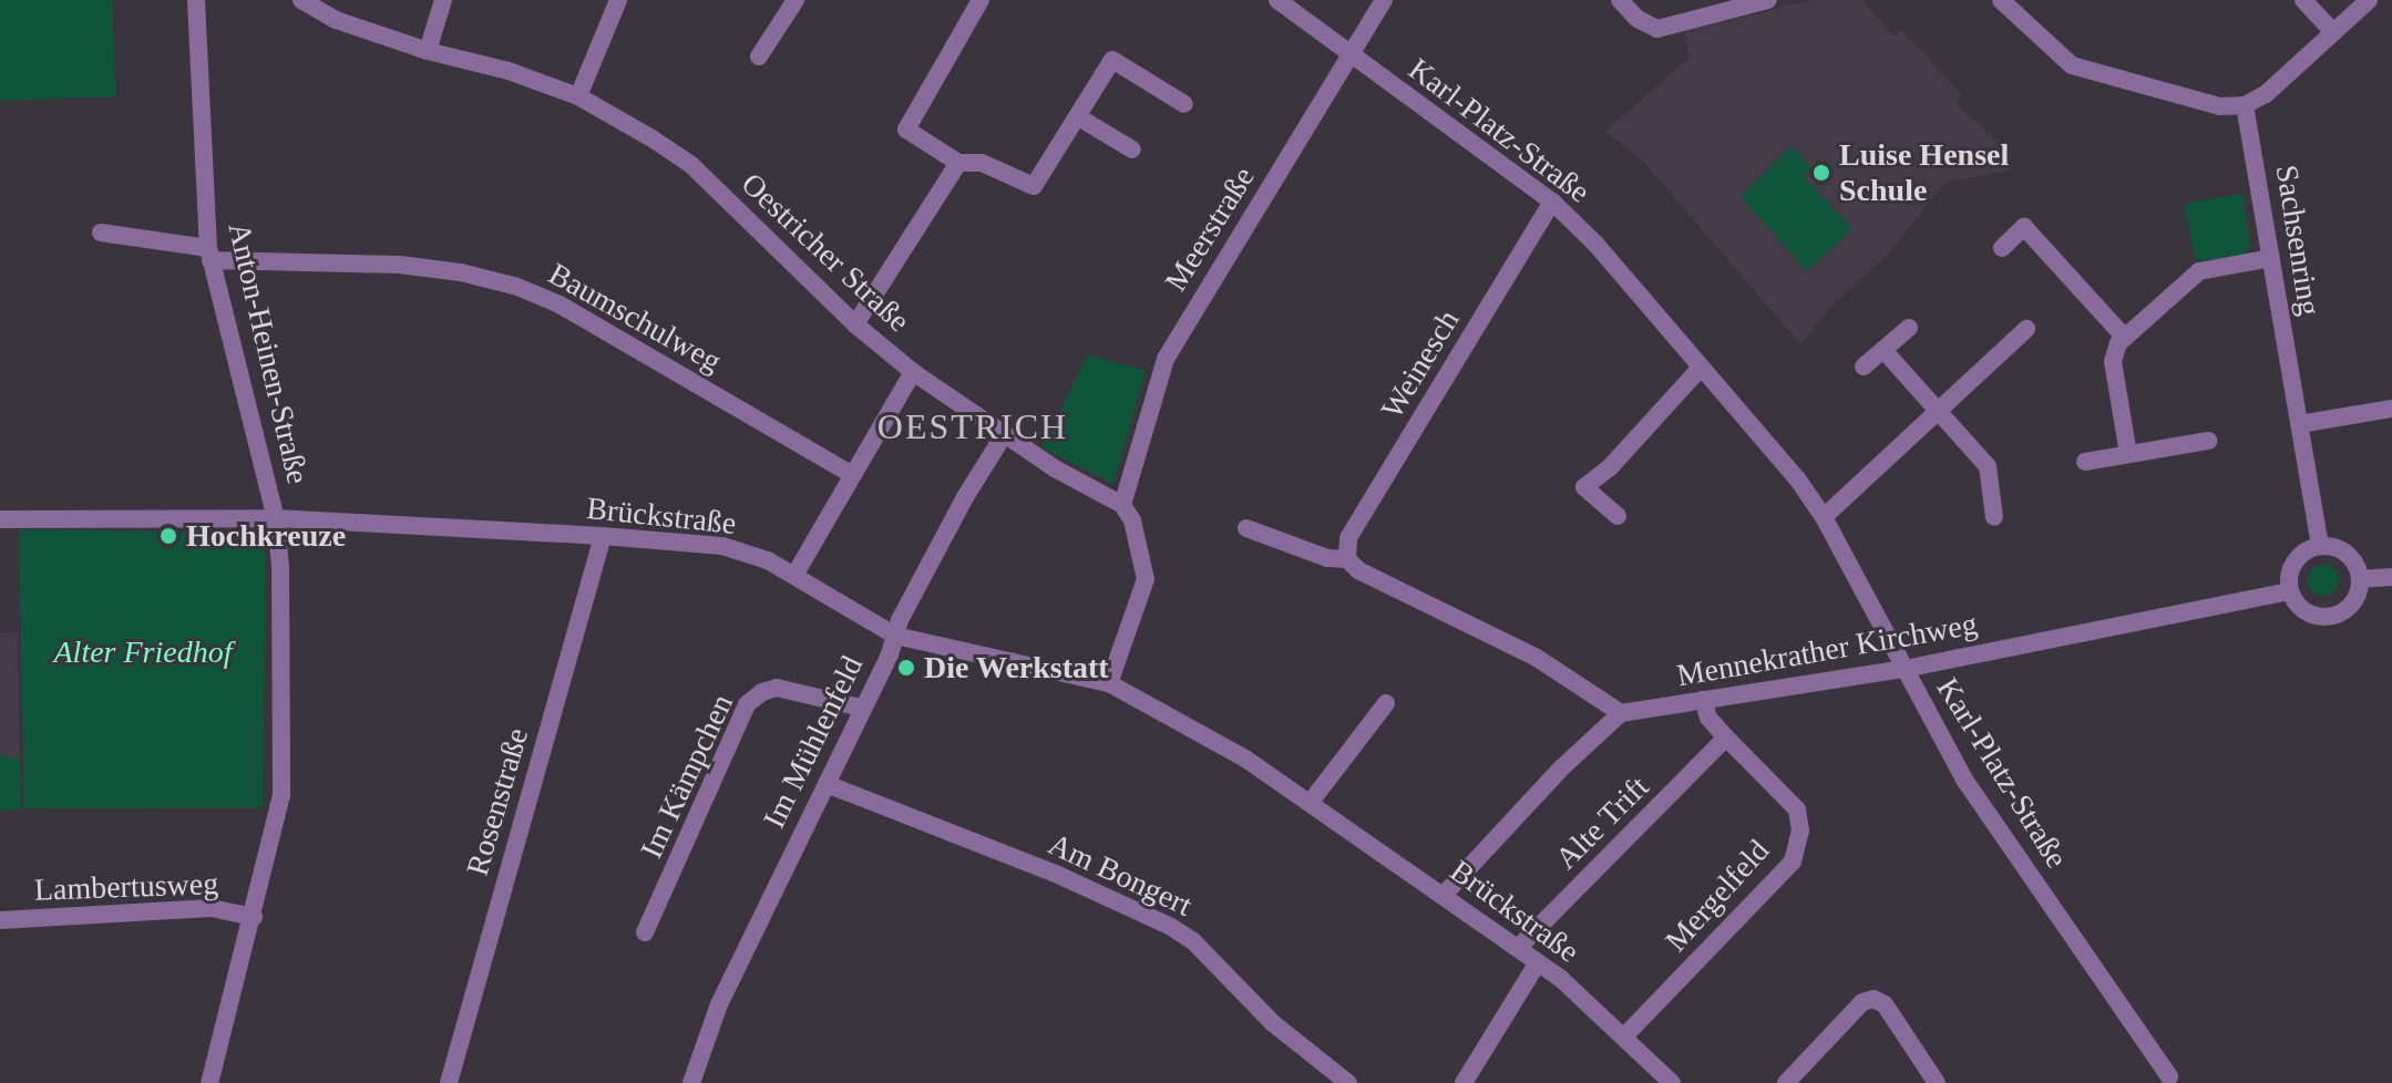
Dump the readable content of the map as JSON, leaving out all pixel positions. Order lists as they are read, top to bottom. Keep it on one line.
{"streets":{"street":["Karl-Platz-Straße","Meerstraße","Sachsenring","Oestricher Straße","Baumschulweg","Anton-Heinen-Straße","Weinesch","Brückstraße","Mennekrather Kirchweg","Im Mühlenfeld","Im Kämpchen","Rosenstraße","Alte Trift","Am Bongert","Lambertusweg","Mergelfeld"]},"crossings":[["Karl-Platz-Straße","Meerstraße"],["Karl-Platz-Straße","Weinesch"],["Karl-Platz-Straße","Mennekrather Kirchweg"],["Meerstraße","Oestricher Straße"],["Sachsenring","Mennekrather Kirchweg"],["Oestricher Straße","Im Mühlenfeld"],["Baumschulweg","Anton-Heinen-Straße"],["Anton-Heinen-Straße","Brückstraße"],["Anton-Heinen-Straße","Lambertusweg"],["Brückstraße","Im Mühlenfeld"],["Brückstraße","Rosenstraße"],["Brückstraße","Alte Trift"],["Brückstraße","Mergelfeld"],["Mennekrather Kirchweg","Mergelfeld"],["Im Mühlenfeld","Im Kämpchen"],["Im Mühlenfeld","Am Bongert"],["Alte Trift","Mergelfeld"]],"districts":["OESTRICH"],"parks":["Alter Friedhof"],"places":["Luise Hensel Schule","Hochkreuze","Die Werkstatt"]}
